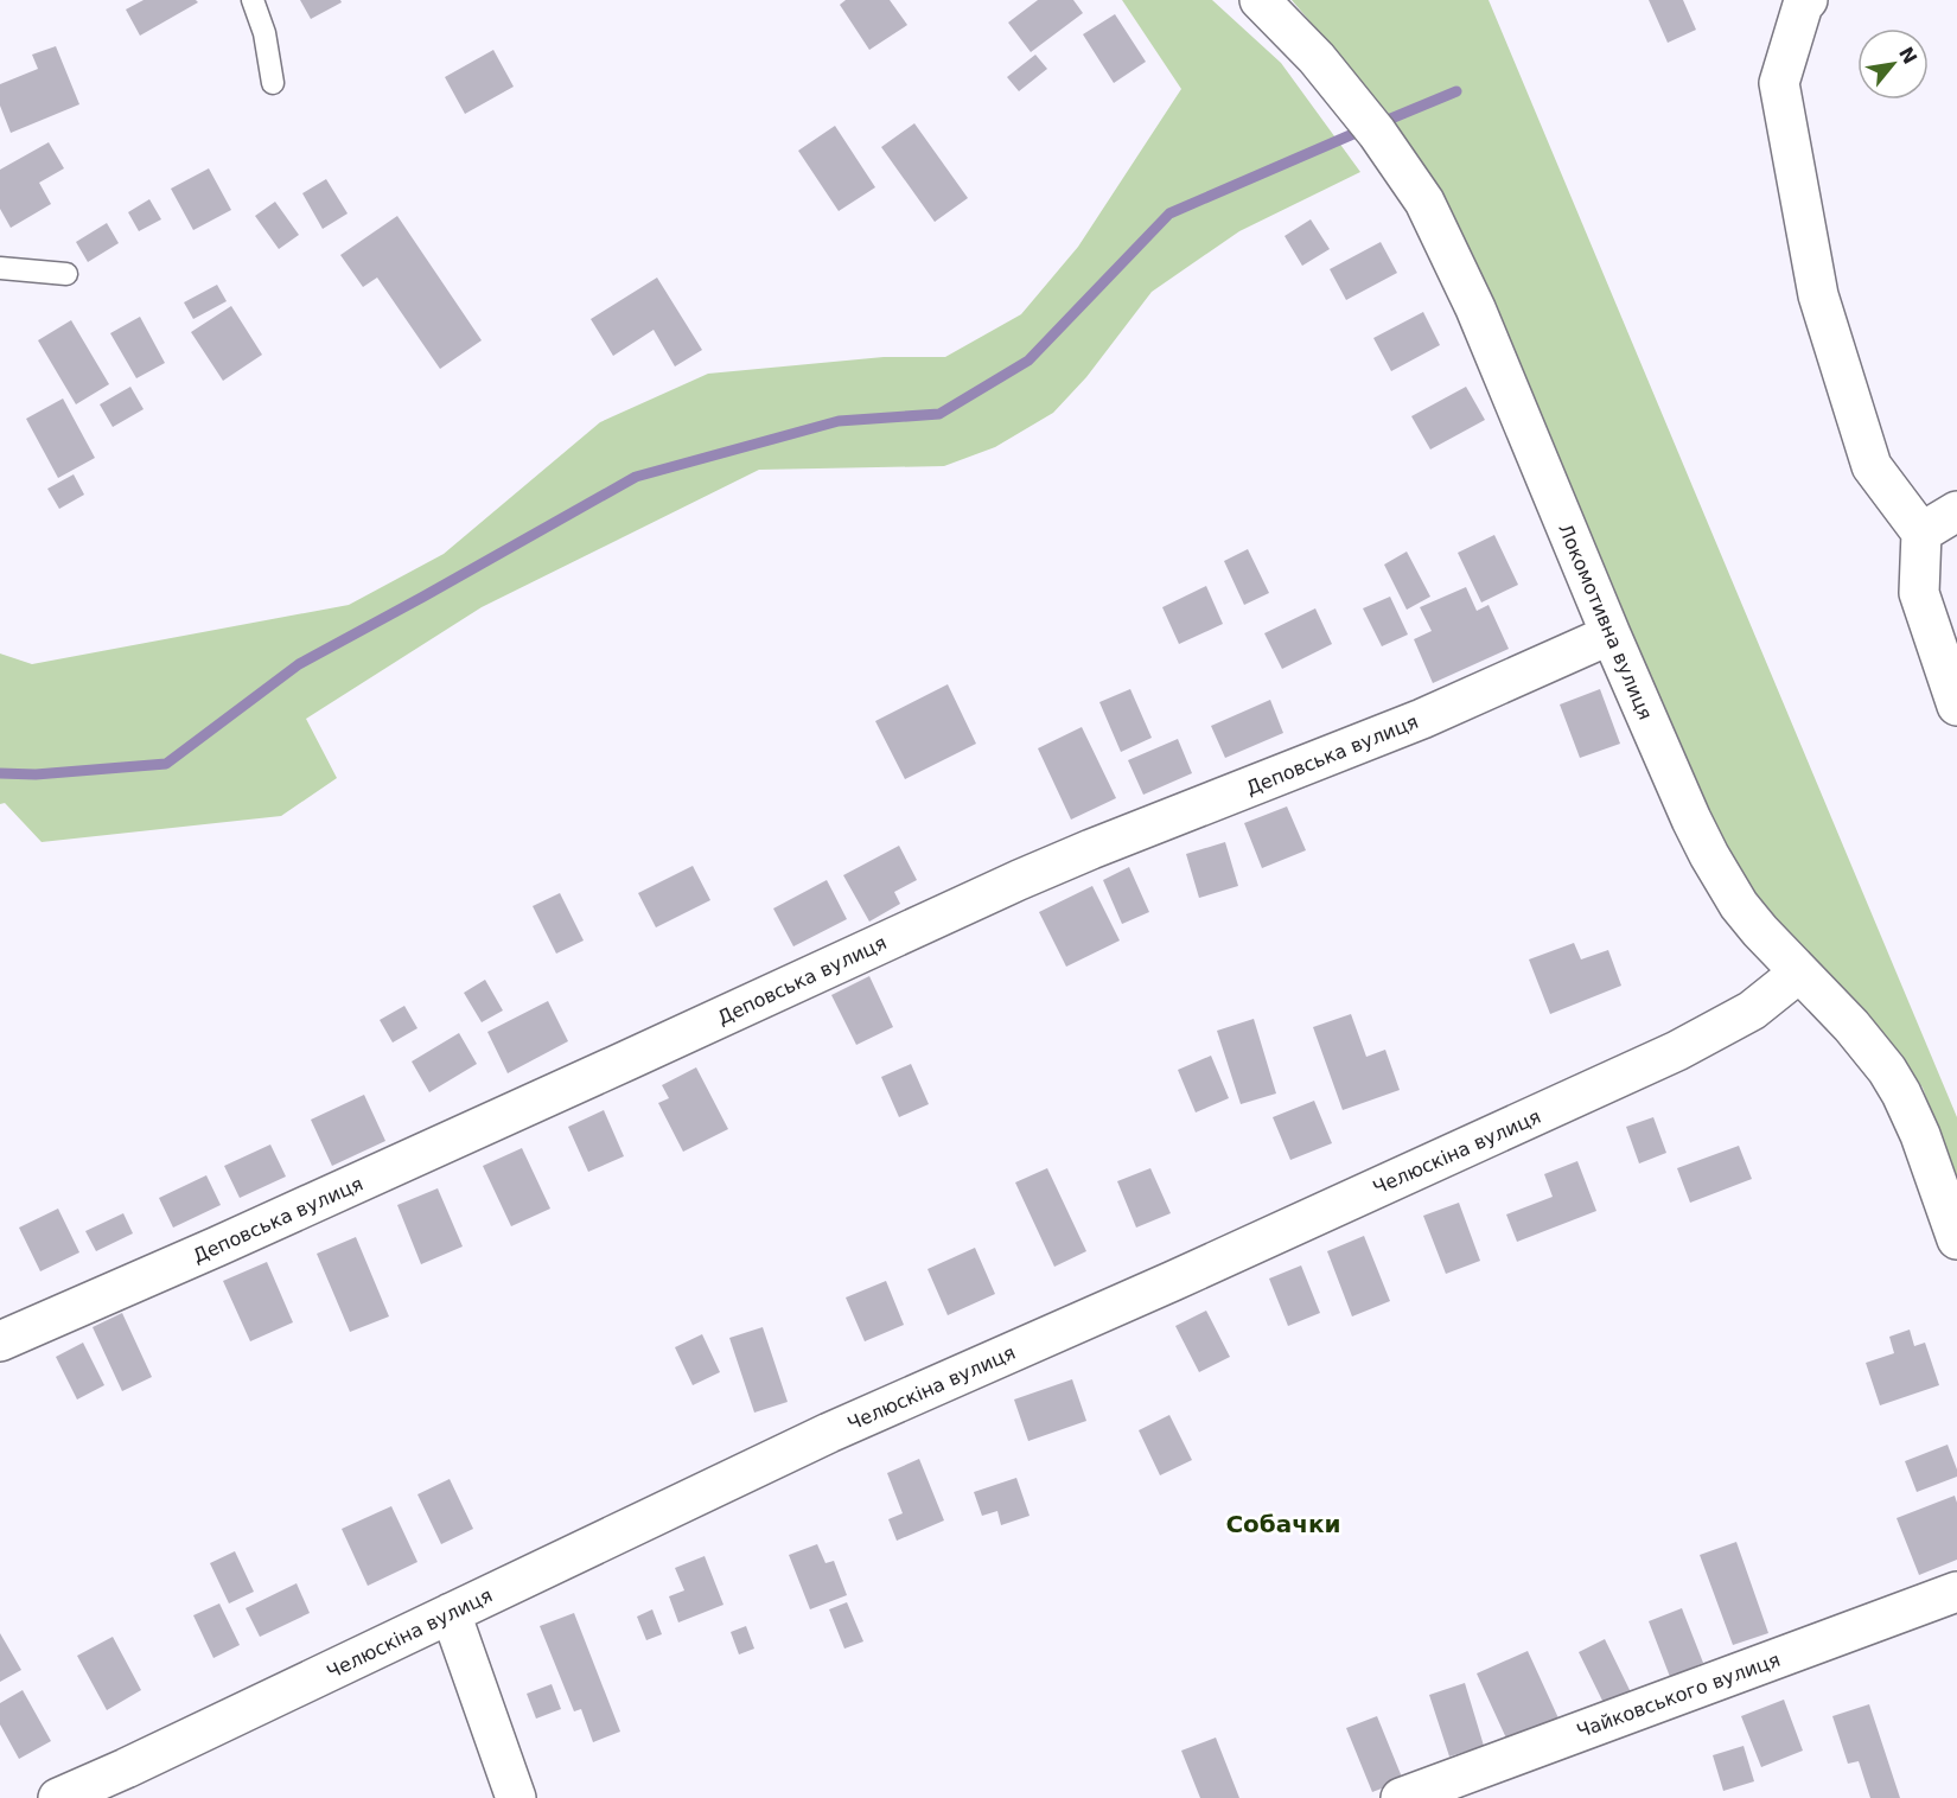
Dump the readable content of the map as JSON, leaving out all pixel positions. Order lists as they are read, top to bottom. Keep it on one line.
{"streets":{"street":["Локомотивна вулиця","Деповська вулиця","Челюскіна вулиця","Чайковського вулиця"]},"crossings":[["Локомотивна вулиця","Деповська вулиця"],["Локомотивна вулиця","Челюскіна вулиця"]],"districts":["Собачки"],"north":"top right"}
